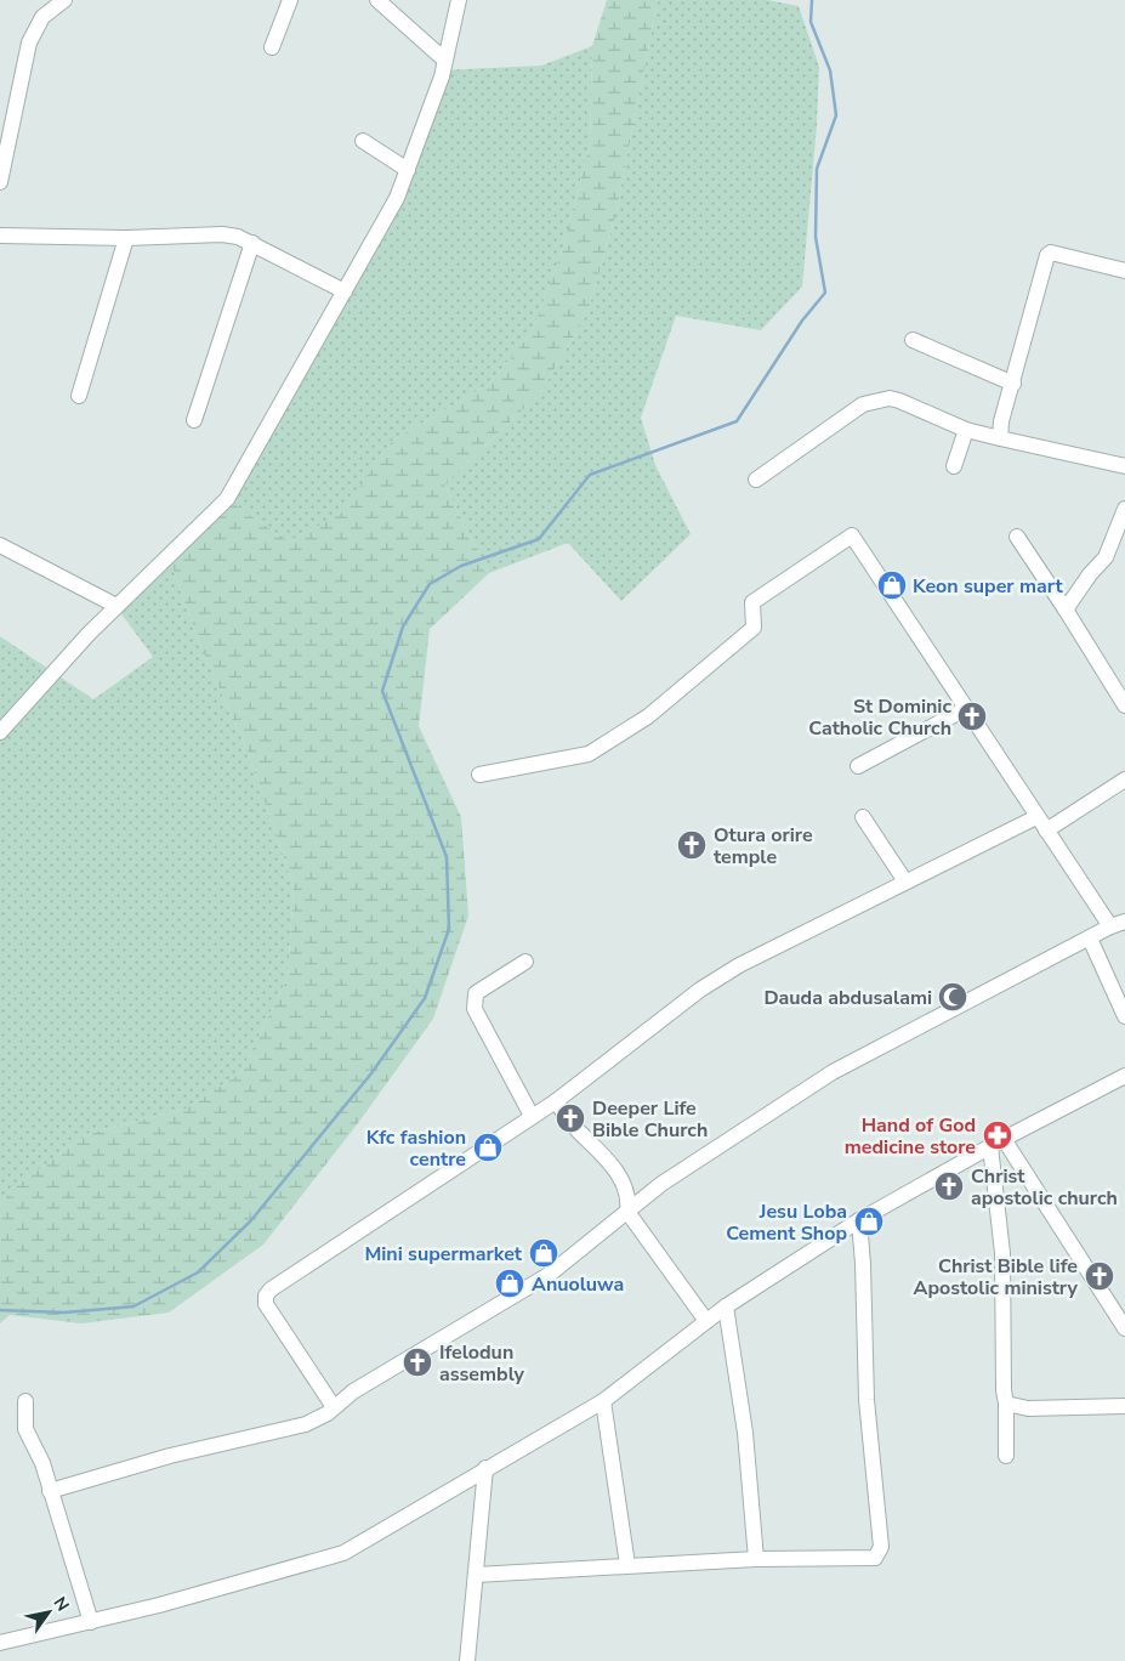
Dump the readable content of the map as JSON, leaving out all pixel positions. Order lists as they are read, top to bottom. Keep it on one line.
{"places":{"shop":["Keon super mart","Kfc fashion centre","Jesu Loba Cement Shop","Mini supermarket","Anuoluwa"],"church":["St Dominic Catholic Church","Otura orire temple","Deeper Life Bible Church","Christ apostolic church","Christ Bible life Apostolic ministry","Ifelodun assembly"],"mosque":["Dauda abdusalami"],"pharmacy":["Hand of God medicine store"]},"north":"top right"}
